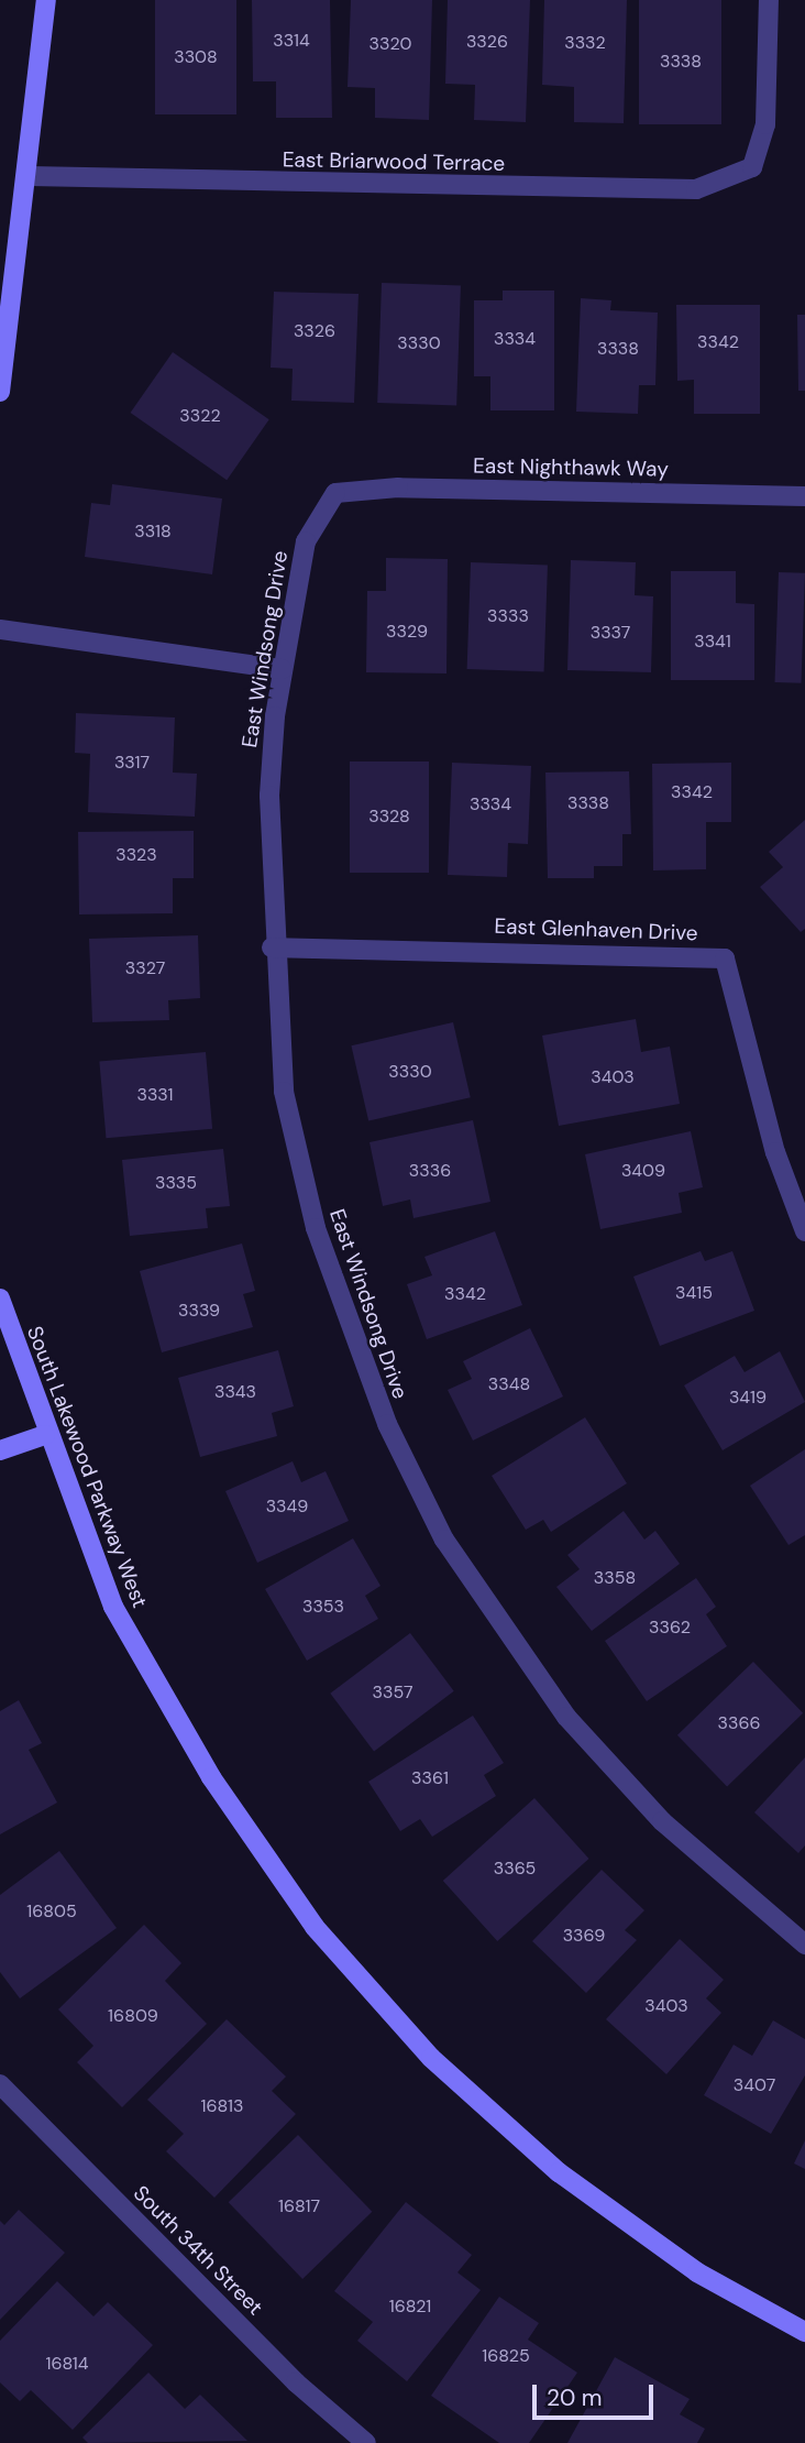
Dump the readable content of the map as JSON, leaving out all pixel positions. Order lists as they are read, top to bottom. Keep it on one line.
{"streets":{"street":["East Briarwood Terrace","East Nighthawk Way","East Windsong Drive","East Glenhaven Drive","South Lakewood Parkway West","South 34th Street"]},"crossings":[["East Nighthawk Way","East Windsong Drive"],["East Windsong Drive","East Glenhaven Drive"]],"house_numbers":["3314","3326","3332","3320","3308","3338","3326","3334","3342","3330","3338","3322","3318","3333","3329","3337","3341","3317","3342","3338","3334","3328","3323","3327","3330","3403","3331","3336","3409","3335","3415","3342","3339","3348","3343","3419","3349","3358","3353","3362","3357","3366","3361","3365","16805","3369","3403","16809","3407","16813","16817","16821","16825","16814"],"scale_bar":"20 m"}
